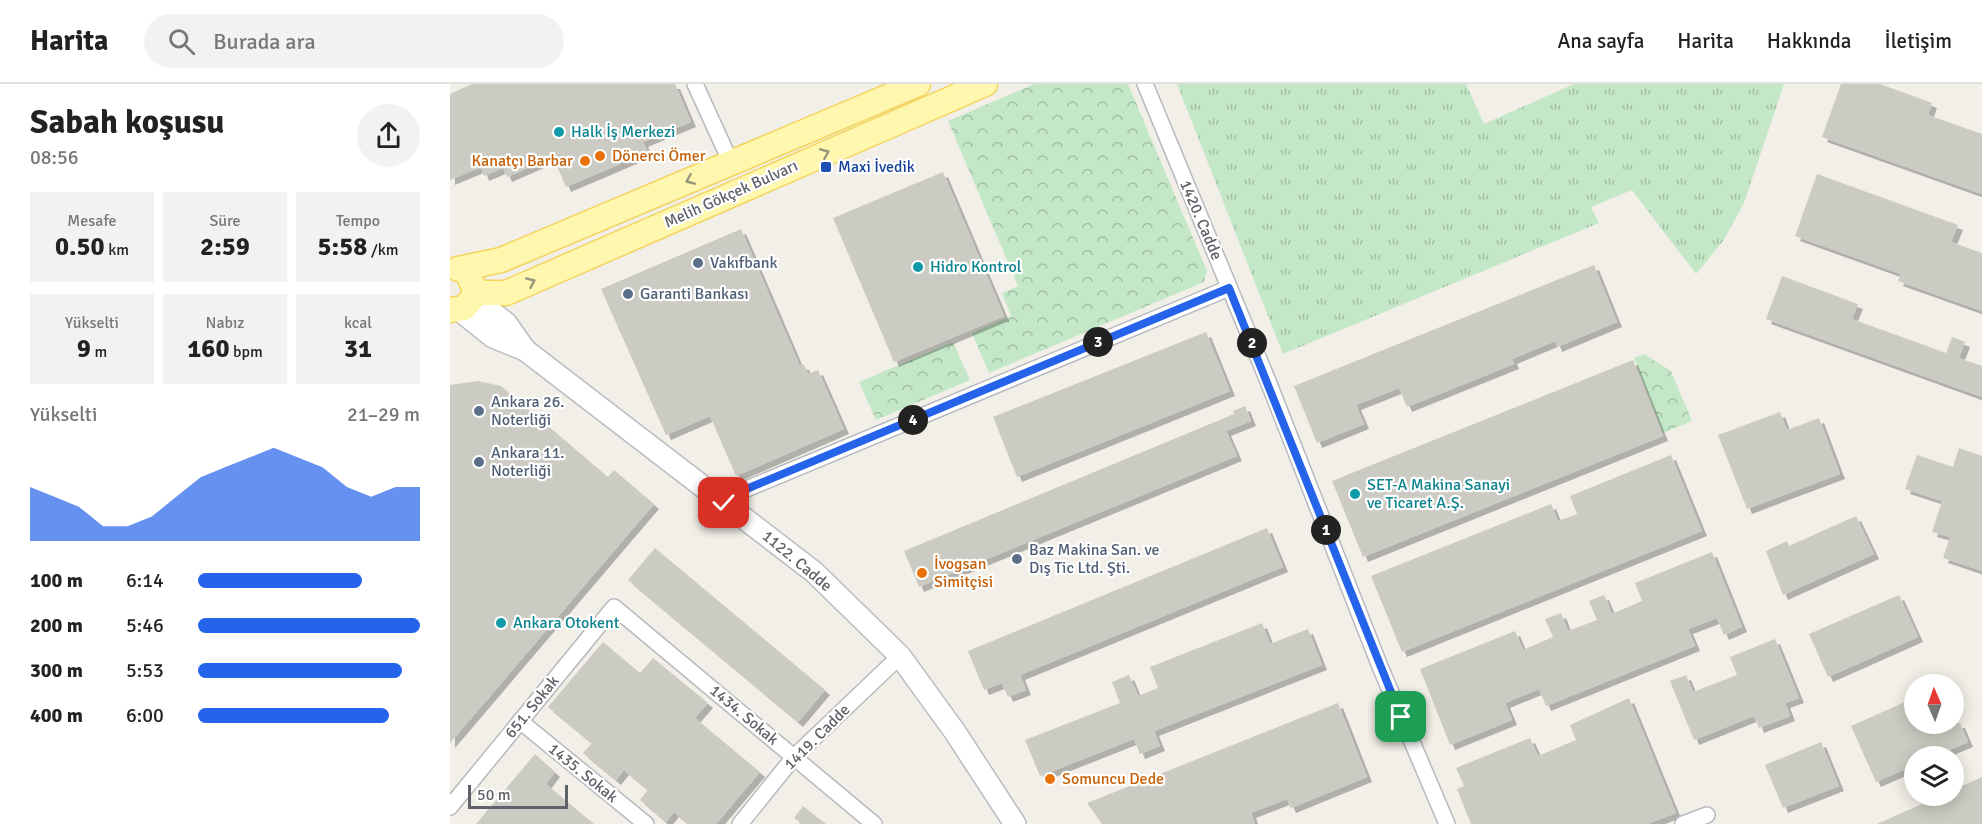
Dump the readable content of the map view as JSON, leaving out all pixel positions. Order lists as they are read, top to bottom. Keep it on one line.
{"streets":{"main road":["Melih Gökçek Bulvarı","1122. Cadde"],"street":["1420. Cadde","651. Sokak","1434. Sokak","1419. Cadde","1435. Sokak"]},"crossings":[["Melih Gökçek Bulvarı","1122. Cadde"],["1122. Cadde","1419. Cadde"],["651. Sokak","1434. Sokak"],["651. Sokak","1435. Sokak"],["1434. Sokak","1419. Cadde"]],"places":{"other":["Halk İş Merkezi","Dönerci Ömer","Kanatçı Barbar","Vakıfbank","Hidro Kontrol","Garanti Bankası","Ankara 26. Noterliği","Ankara 11. Noterliği","SET-A Makina Sanayi ve Ticaret A.Ş.","Baz Makina San. ve Dış Tic Ltd. Şti.","İvogsan Simitçisi","Ankara Otokent","Somuncu Dede"],"transit":["Maxi İvedik"]},"scale_bar":"50 m","north":"top","page":{"header":"Harita","search":"Burada ara","nav":["Ana sayfa","Harita","Hakkında","İletişim"],"heading":["Sabah koşusu","08:56"],"stats":[["Mesafe","0.50 km"],["Süre","2:59"],["Tempo","5:58 /km"],["Yükselti","9 m"],["Nabız","160 bpm"],["kcal","31"]],"pins":["3","2","4","1"],"chart":["Yükselti","21–29 m"],"list":[{"name":"100 m","note":"6:14"},{"name":"200 m","note":"5:46"},{"name":"300 m","note":"5:53"},{"name":"400 m","note":"6:00"}],"scale":"50 m"}}
